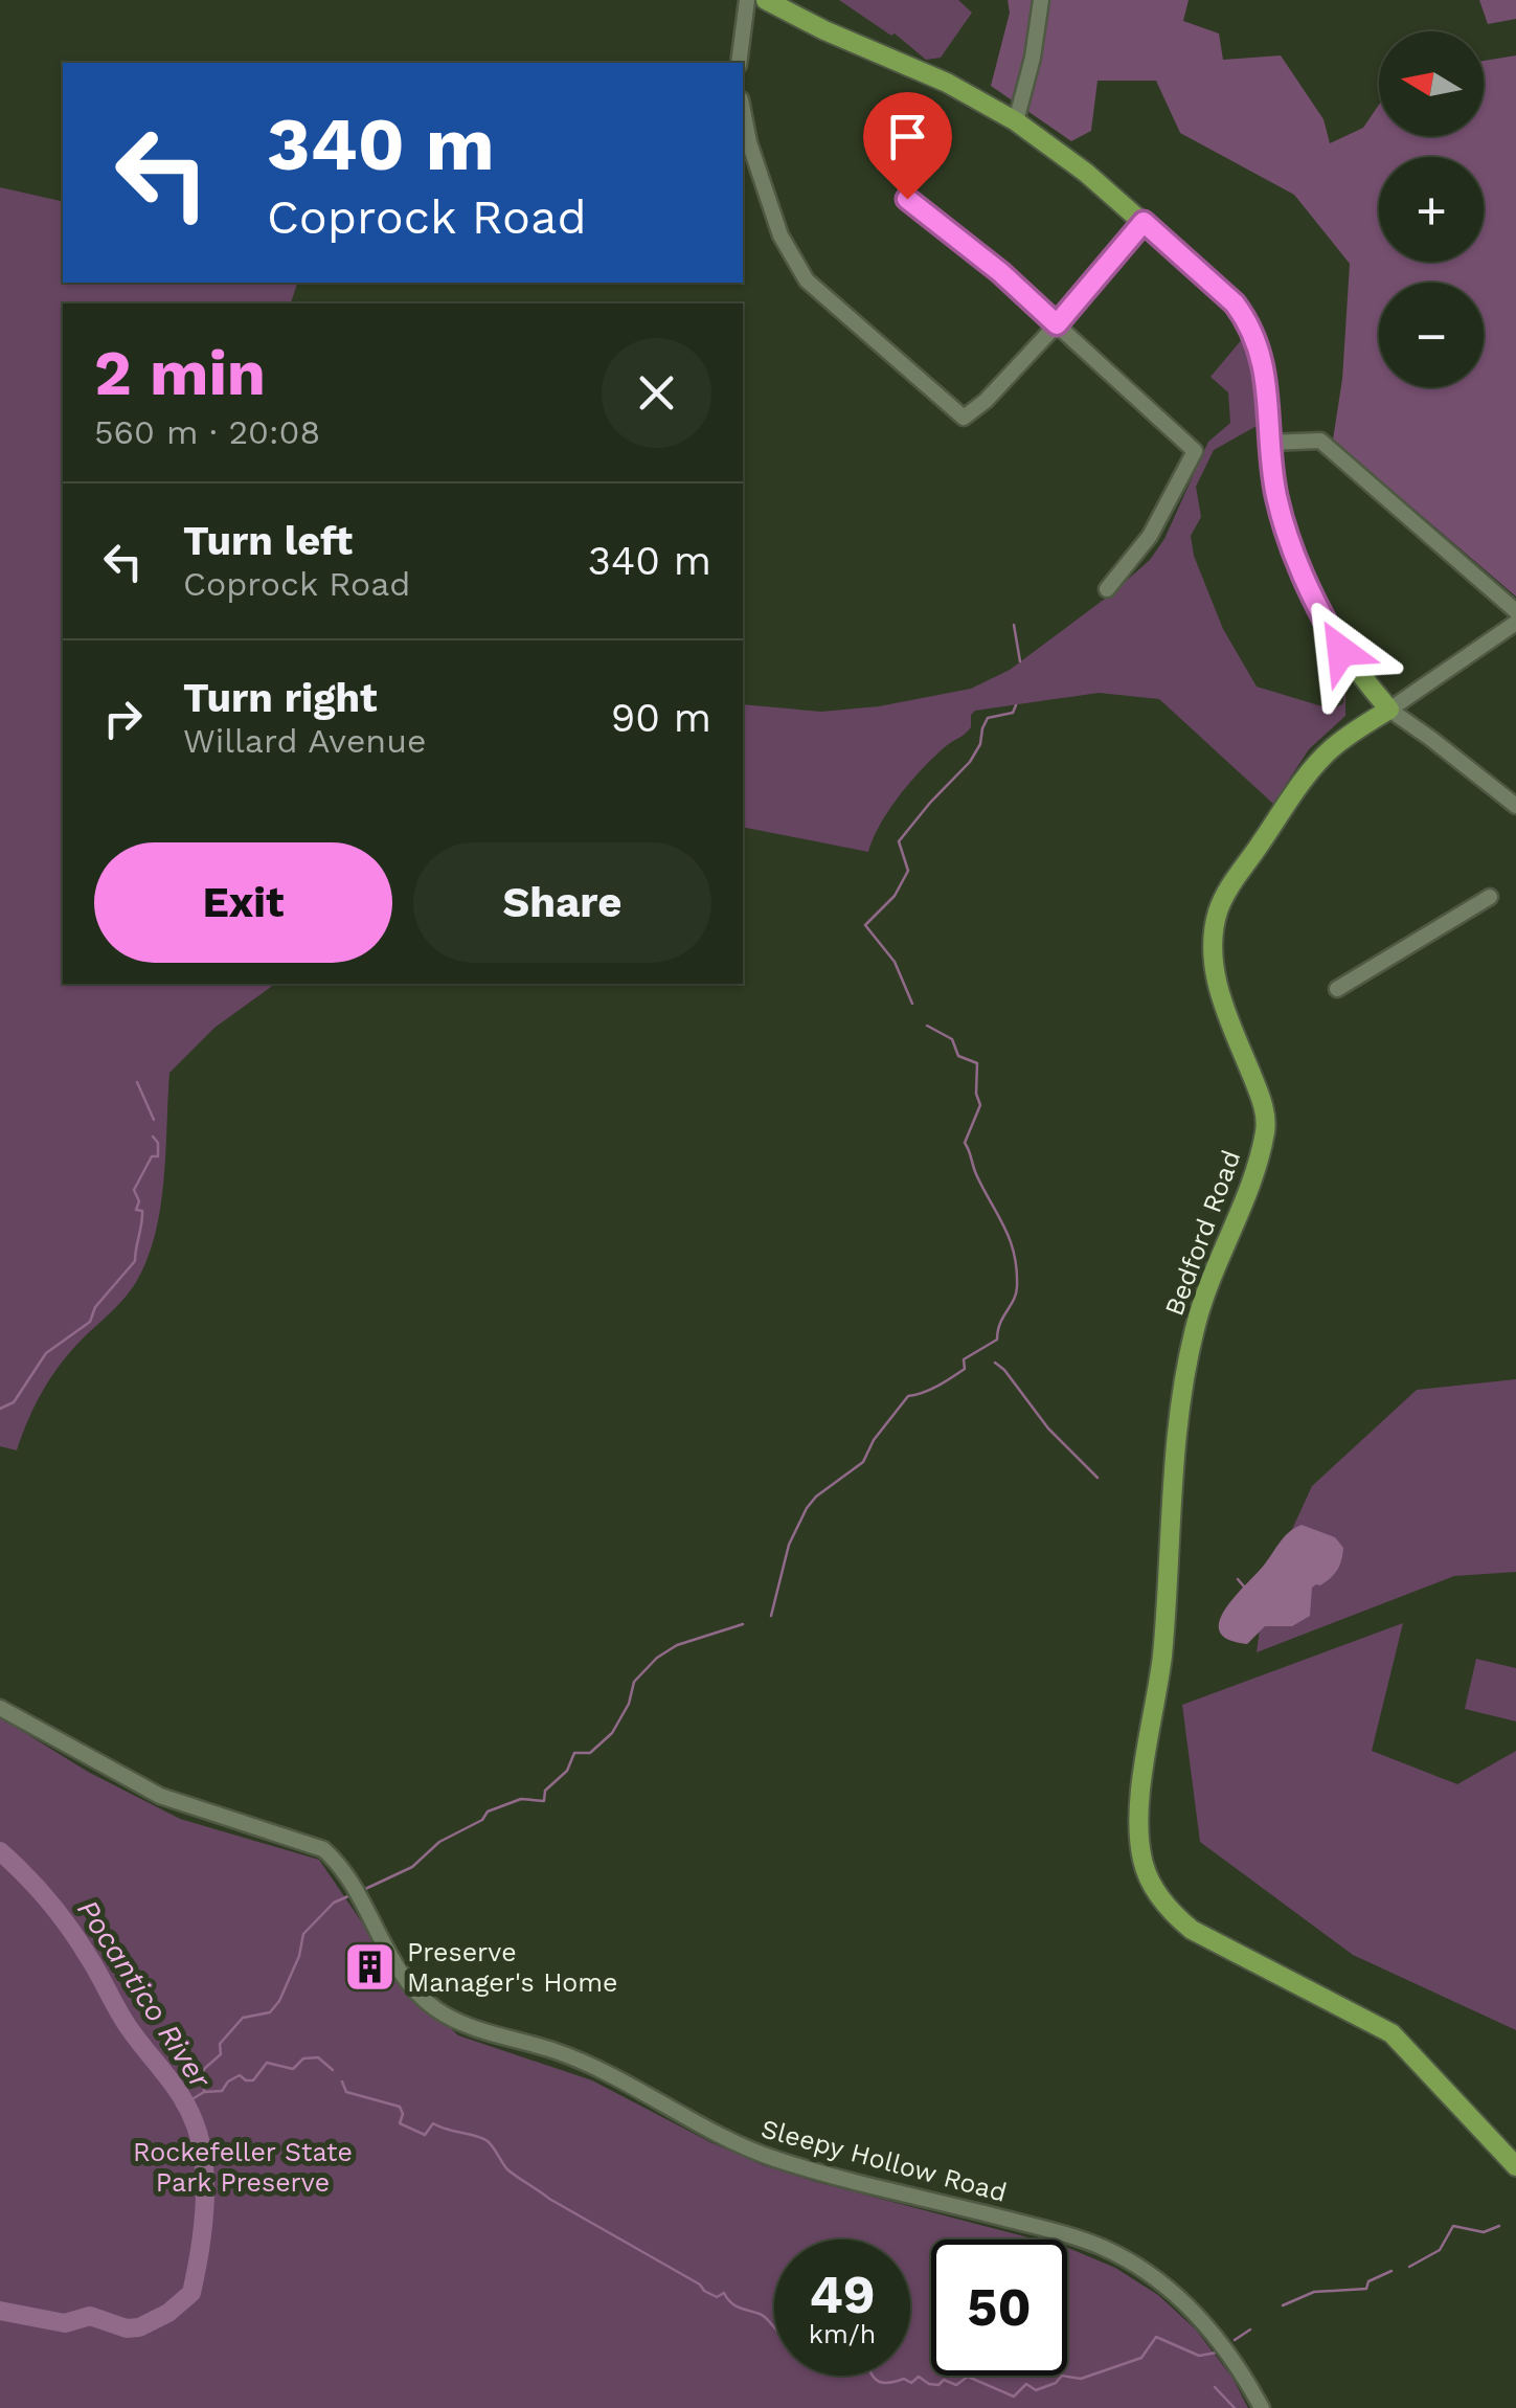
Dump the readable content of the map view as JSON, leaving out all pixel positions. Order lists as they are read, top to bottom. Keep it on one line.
{"streets":{"main road":["Bedford Road"],"street":["Sleepy Hollow Road"]},"water":["Pocantico River"],"parks":["Rockefeller State Park Preserve"],"places":{"building":["Preserve Manager's Home"]},"north":"left","page":{"map_buttons":["+","−"],"turn":["340 m","Coprock Road"],"heading":["2 min","560 m · 20:08"],"list":[{"name":"Turn left","note":"Coprock Road","value":"340 m"},{"name":"Turn right","note":"Willard Avenue","value":"90 m"}],"buttons":["Exit","Share"],"speed":"49 km/h","limit":"50"}}
